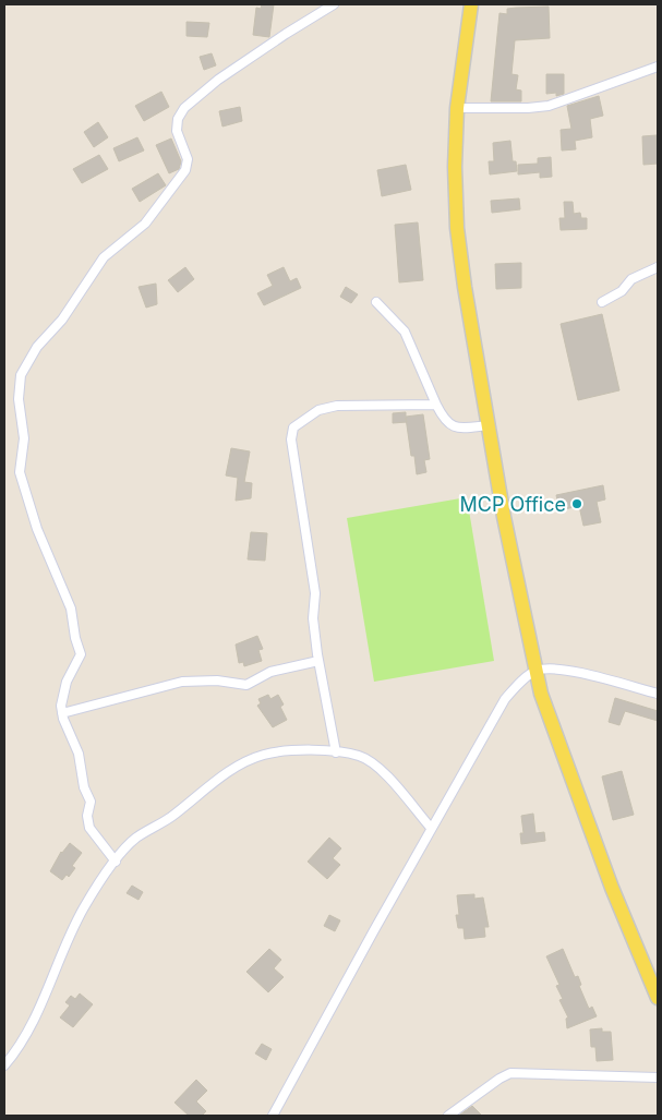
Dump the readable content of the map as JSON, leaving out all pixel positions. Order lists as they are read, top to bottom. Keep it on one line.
{"places":["MCP Office"]}
